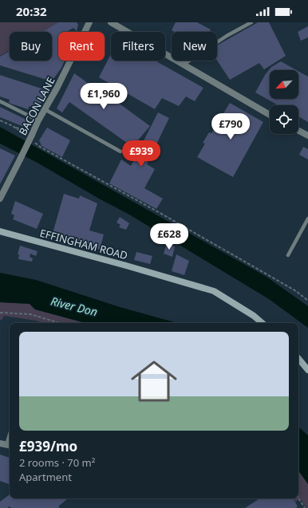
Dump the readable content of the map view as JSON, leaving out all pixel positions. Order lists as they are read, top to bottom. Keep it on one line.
{"streets":{"main road":["EFFINGHAM ROAD"],"street":["BACON LANE"]},"water":["River Don"],"north":"bottom left","page":{"status":"20:32","chip":["Buy","Rent","Filters","New"],"price":["£1,960","£790","£939","£628"],"list":[{"name":"£939/mo","note":"2 rooms · 70 m² · Apartment"}]}}
